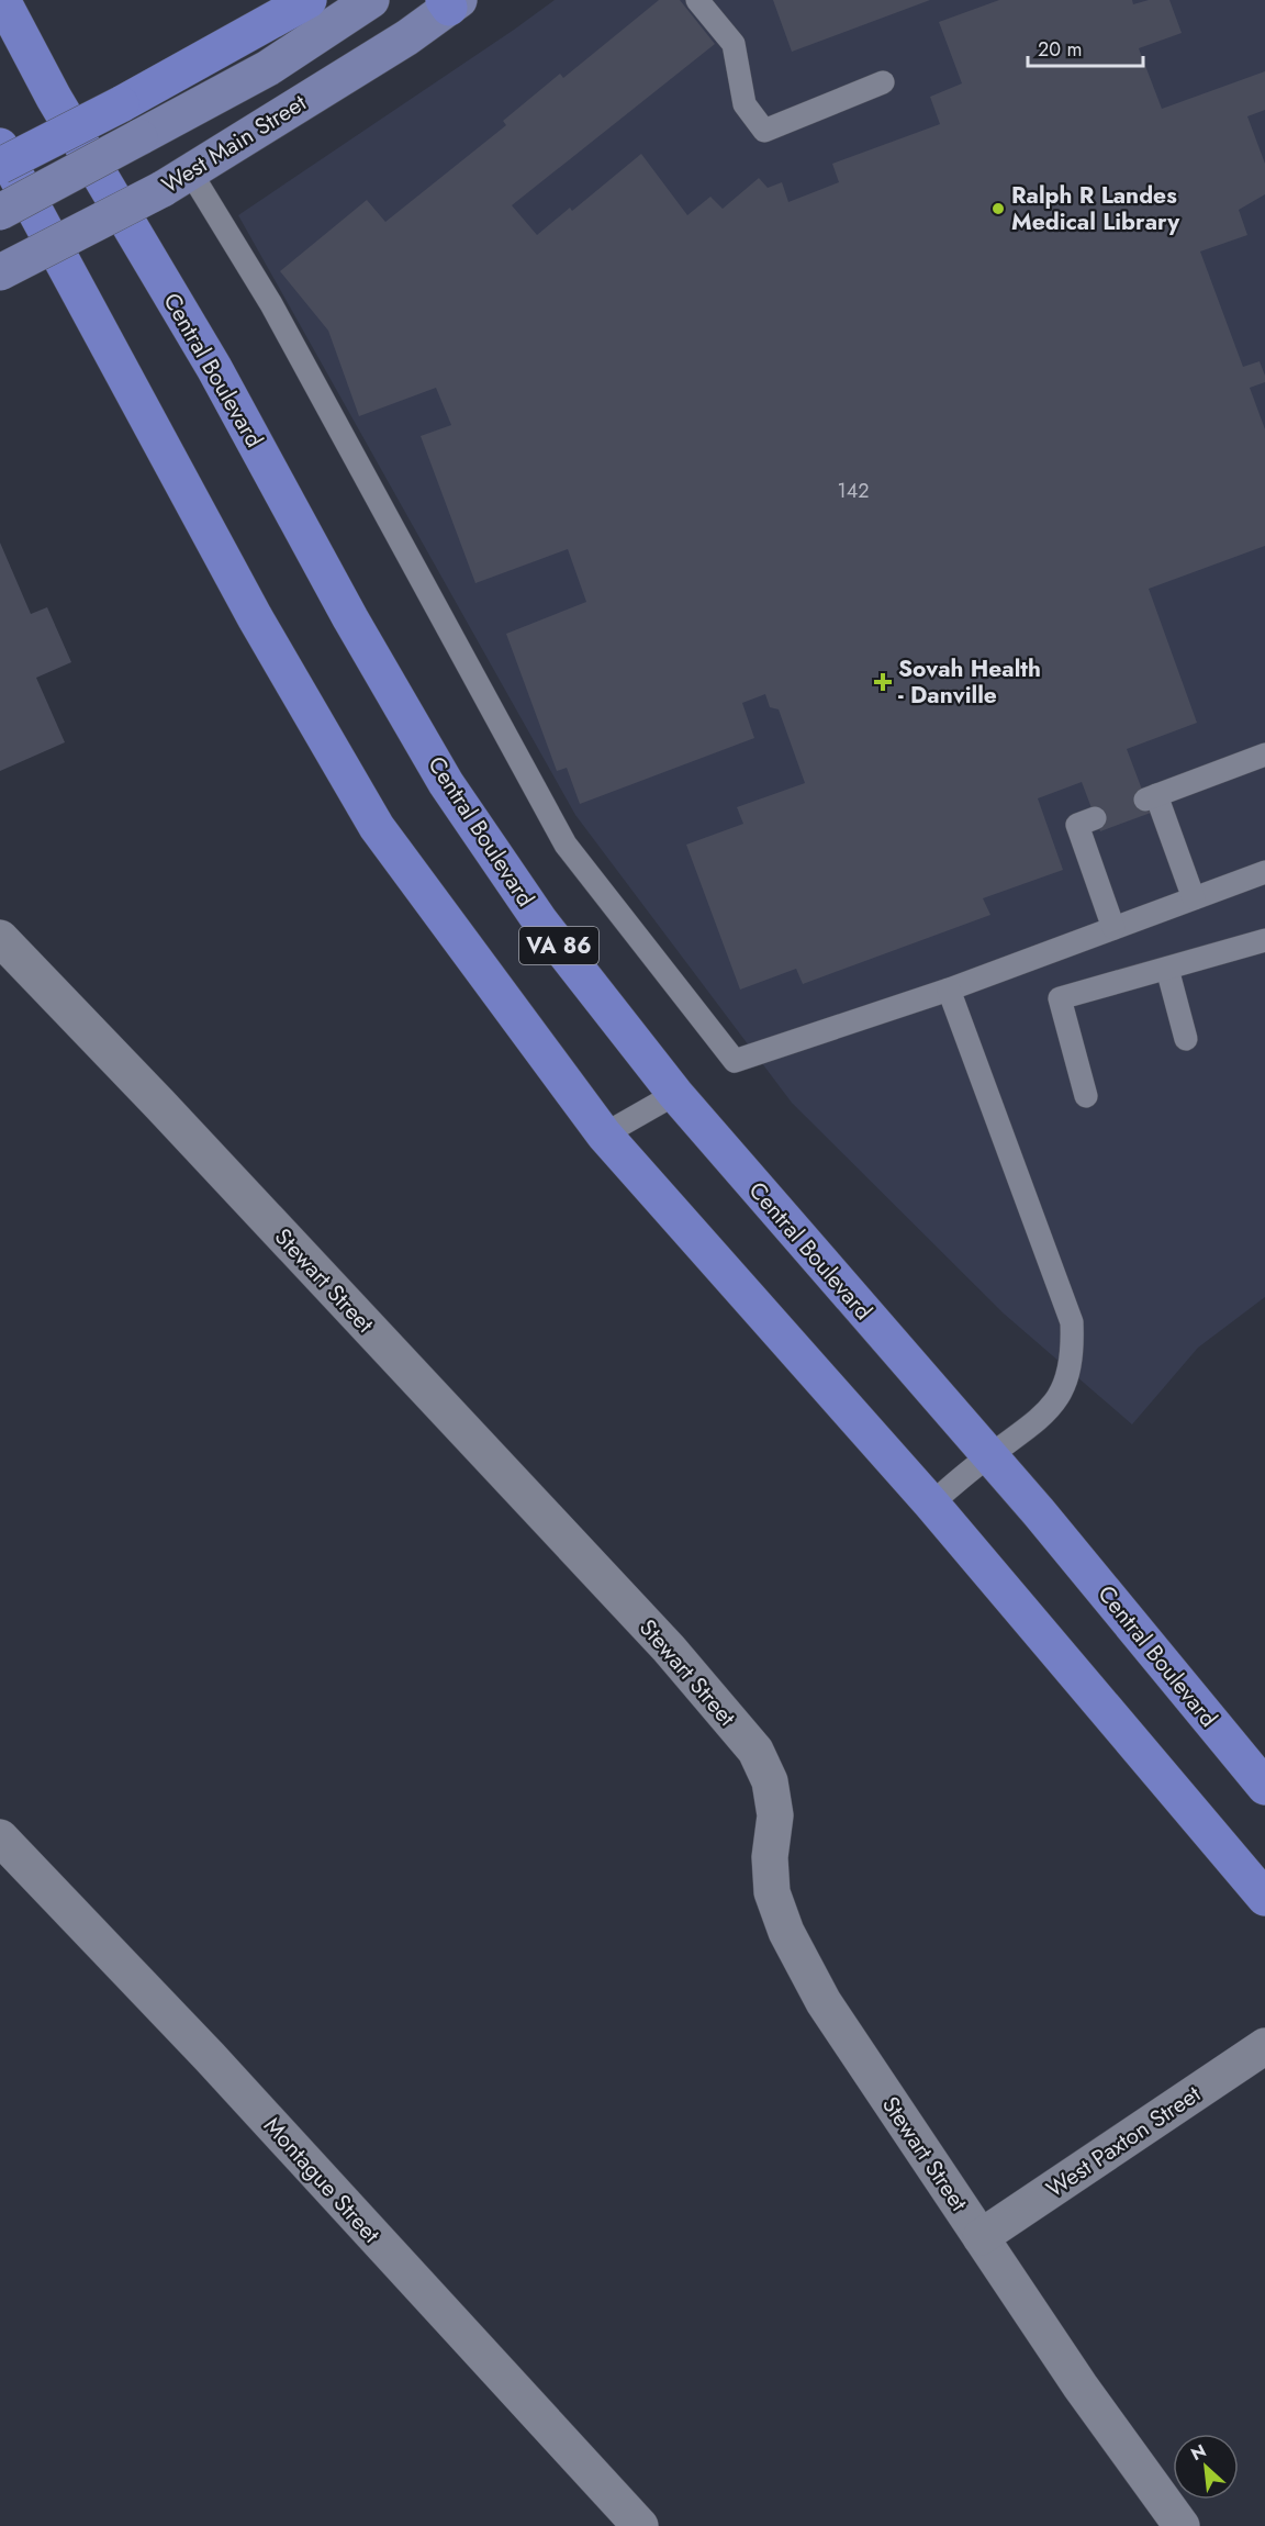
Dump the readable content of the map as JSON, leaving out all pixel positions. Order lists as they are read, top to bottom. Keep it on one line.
{"streets":{"main road":["West Main Street","Central Boulevard","VA 86"],"street":["Stewart Street","West Paxton Street","Montague Street"]},"crossings":[["Stewart Street","West Paxton Street"]],"places":{"other":["Ralph R Landes Medical Library"],"health":["Sovah Health - Danville"]},"house_numbers":["142"],"scale_bar":"20 m","north":"top left"}
